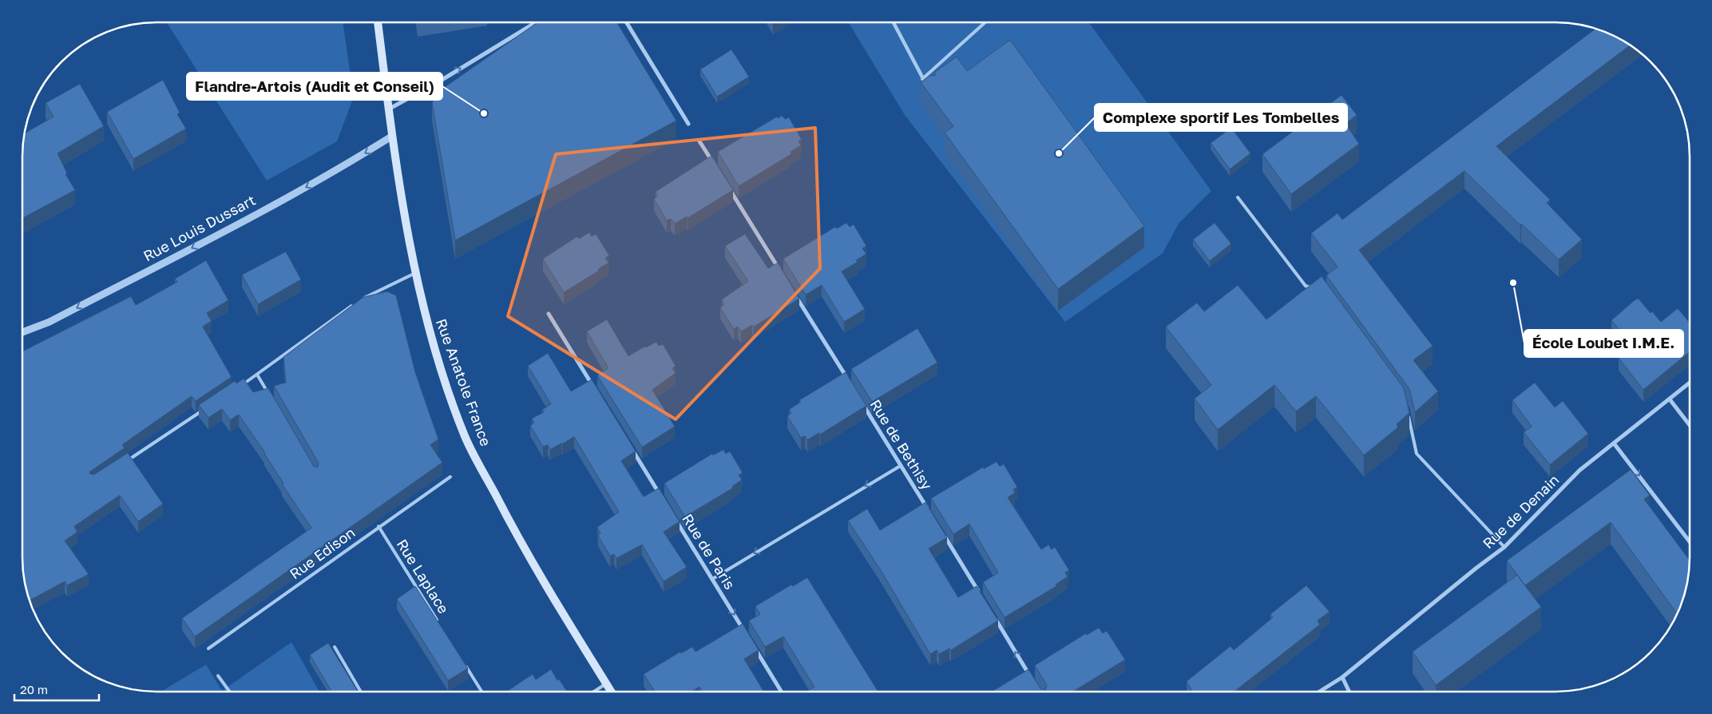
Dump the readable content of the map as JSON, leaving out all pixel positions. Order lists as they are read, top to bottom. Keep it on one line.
{"streets":{"main road":["Rue Anatole France"],"street":["Rue Louis Dussart","Rue de Bethisy","Rue de Denain","Rue de Paris"],"lane":["Rue Edison","Rue Laplace"]},"crossings":[["Rue Louis Dussart","Rue Anatole France"],["Rue Edison","Rue Laplace"]],"one_way":["Rue Louis Dussart","Rue de Paris"],"places":["Flandre-Artois (Audit et Conseil)","Complexe sportif Les Tombelles","École Loubet I.M.E."],"scale_bar":"20 m"}
